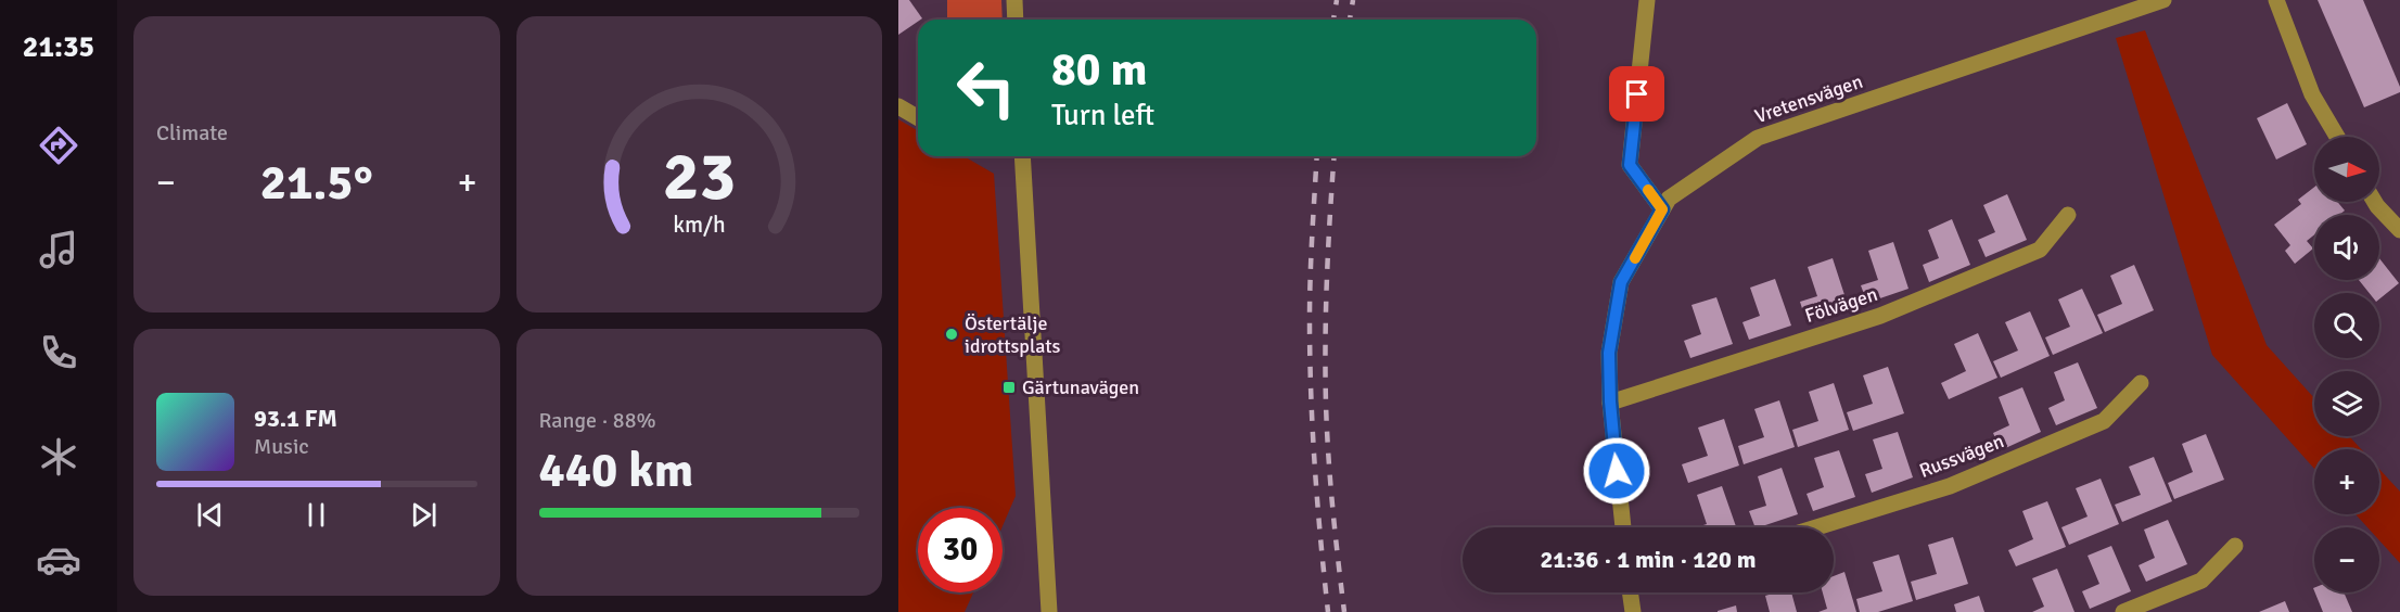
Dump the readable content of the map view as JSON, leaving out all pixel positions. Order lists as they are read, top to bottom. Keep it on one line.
{"streets":{"street":["Vretensvägen","Fölvägen","Russvägen"]},"crossings":[["Vretensvägen","Fölvägen"]],"places":{"other":["Östertälje idrottsplats"],"transit":["Gärtunavägen"]},"north":"right","page":{"tabs":"21:35","tile":["Climate",["Range · 88%","440 km"]],"turn":["80 m","Turn left"],"map_buttons":["+","−"],"heat":["−","21.5°","+"],"song":["93.1 FM","Music"],"limit":"30","trip":"21:36 · 1 min · 120 m","gauge":["23","km/h"]}}
